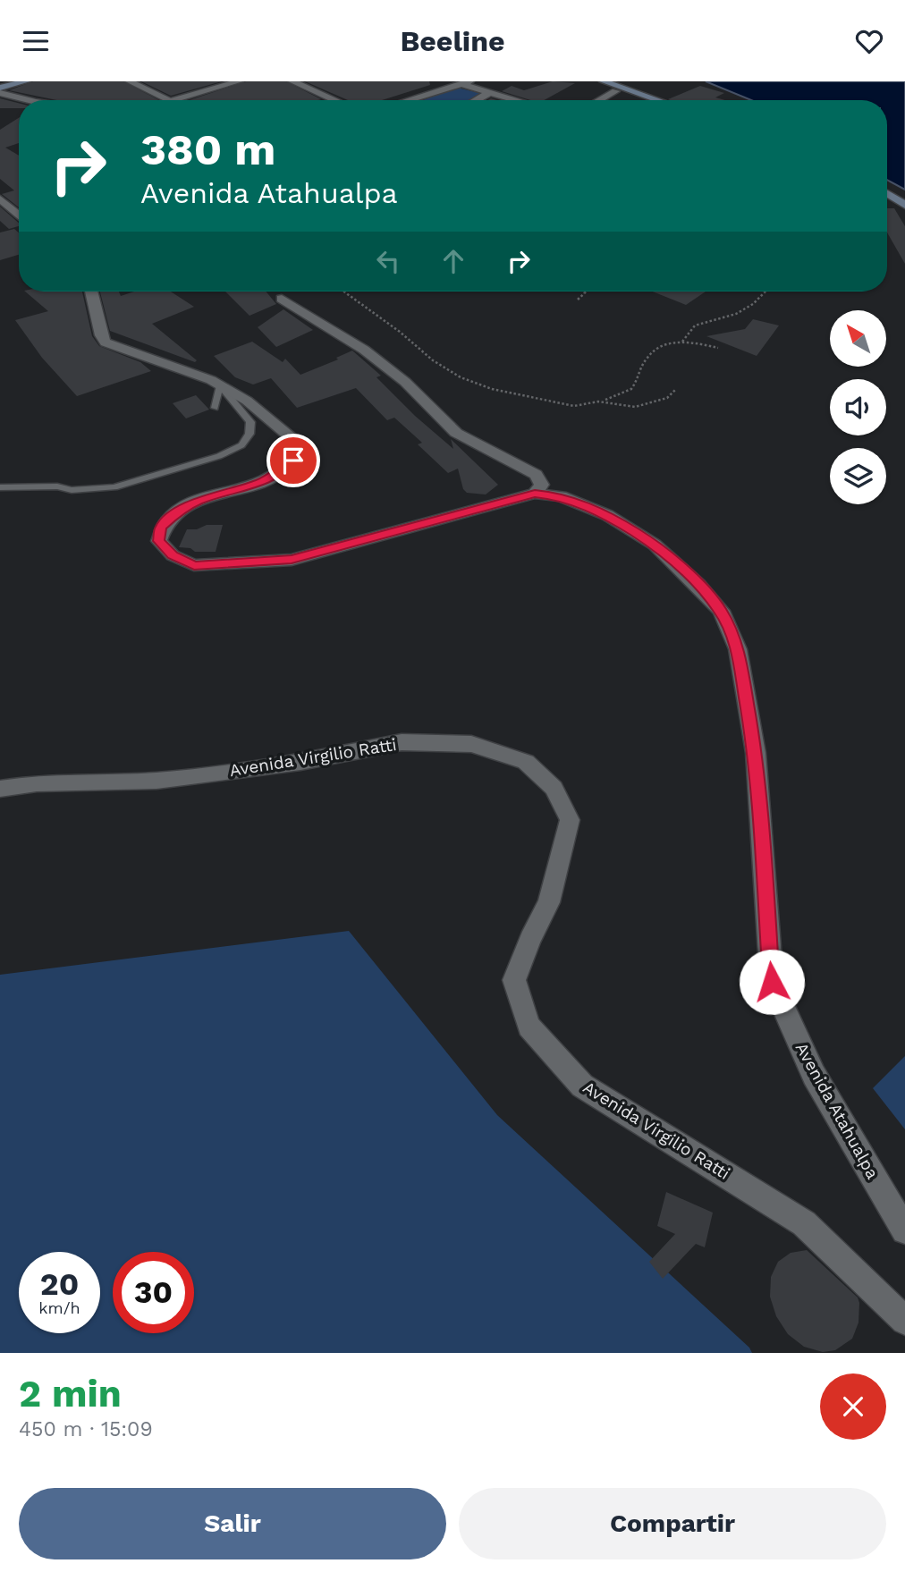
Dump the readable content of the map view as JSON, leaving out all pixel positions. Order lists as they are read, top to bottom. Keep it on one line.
{"streets":{"street":["Avenida Virgilio Ratti","Avenida Atahualpa"]},"north":"top left","page":{"header":"Beeline","turn":["380 m","Avenida Atahualpa"],"speed":"20 km/h","limit":"30","heading":["2 min","450 m · 15:09"],"buttons":["Salir","Compartir"]}}
